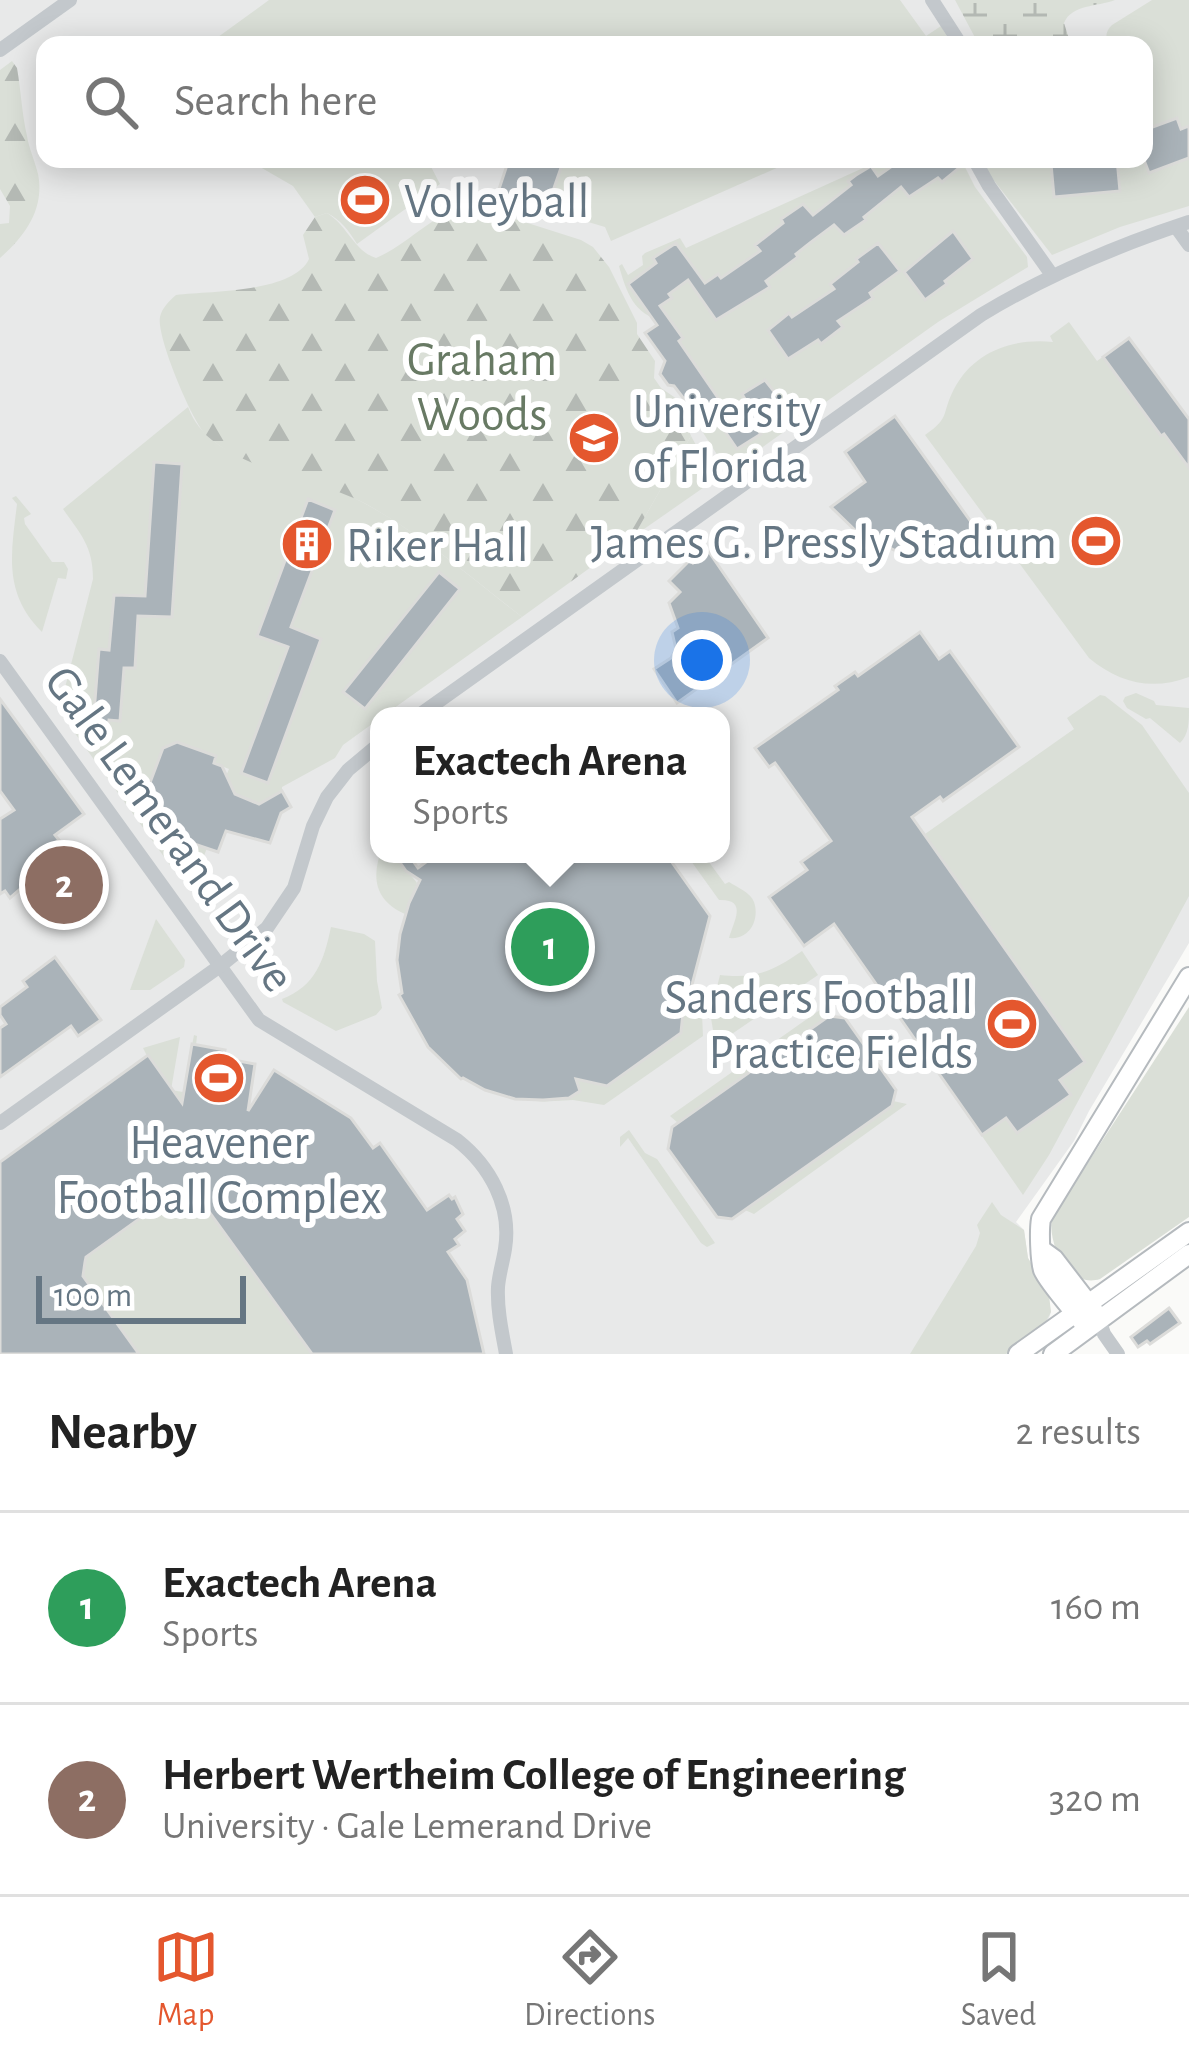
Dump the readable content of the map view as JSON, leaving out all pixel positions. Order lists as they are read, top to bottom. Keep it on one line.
{"streets":{"street":["Gale Lemerand Drive"]},"parks":["Graham Woods"],"places":{"sports":["Volleyball","James G. Pressly Stadium","Sanders Football Practice Fields","Heavener Football Complex"],"school or university":["University of Florida"],"building":["Riker Hall"]},"scale_bar":"100 m","page":{"search":"Search here","popup":["Exactech Arena","Sports"],"pins":["2","1"],"scale":"100 m","heading":["Nearby","2 results"],"list":[{"mark":"1","name":"Exactech Arena","note":"Sports","value":"160 m"},{"mark":"2","name":"Herbert Wertheim College of Engineering","note":"University · Gale Lemerand Drive","value":"320 m"}],"nav":["Map","Directions","Saved"]}}
